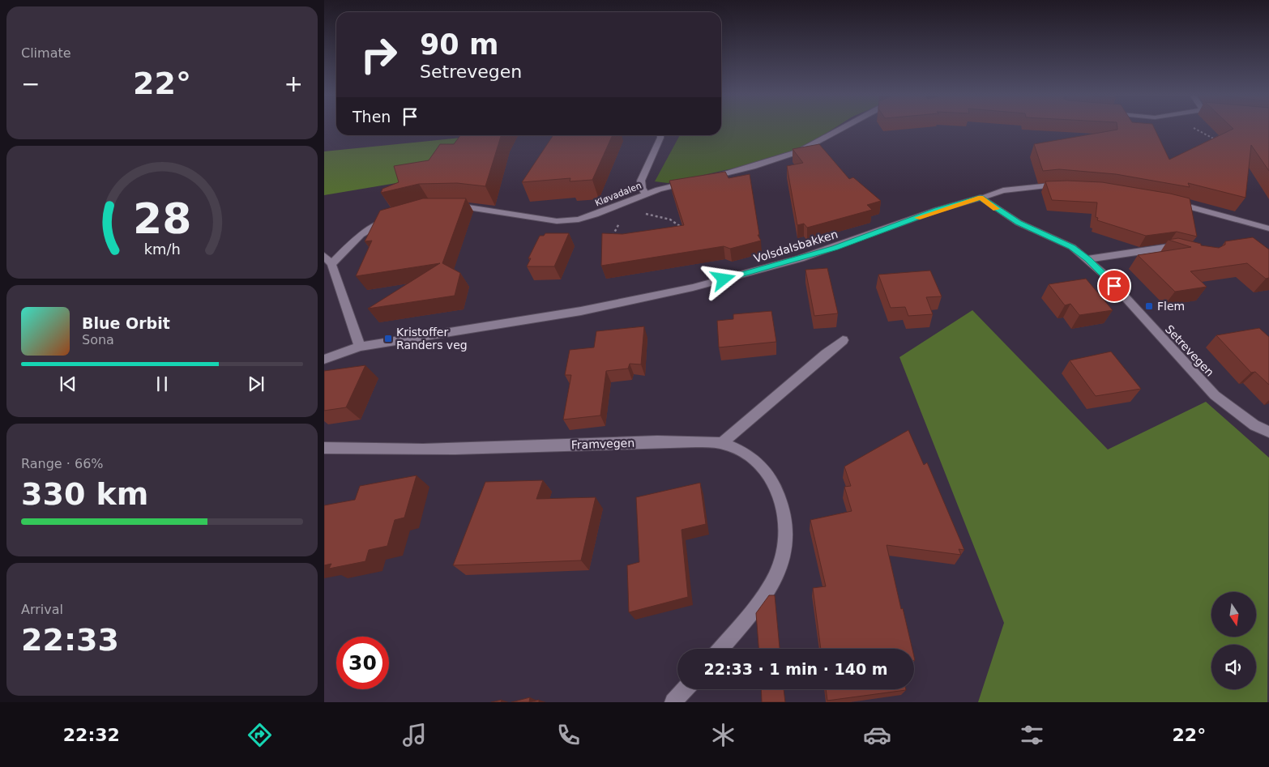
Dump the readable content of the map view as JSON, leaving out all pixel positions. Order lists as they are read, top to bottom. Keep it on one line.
{"streets":{"street":["Kløvadalen","Volsdalsbakken","Setrevegen","Framvegen"]},"crossings":[["Volsdalsbakken","Setrevegen"]],"places":{"transit":["Flem","Kristoffer Randers veg"]},"north":"bottom","page":{"tile":["Climate",["Range · 66%","330 km"],["Arrival","22:33"]],"turn":["90 m","Setrevegen"],"heat":["−","22°","+"],"then":"Then","song":["Blue Orbit","Sona"],"limit":"30","trip":"22:33 · 1 min · 140 m","tabs":["22:32","22°"],"gauge":["28","km/h"]}}
